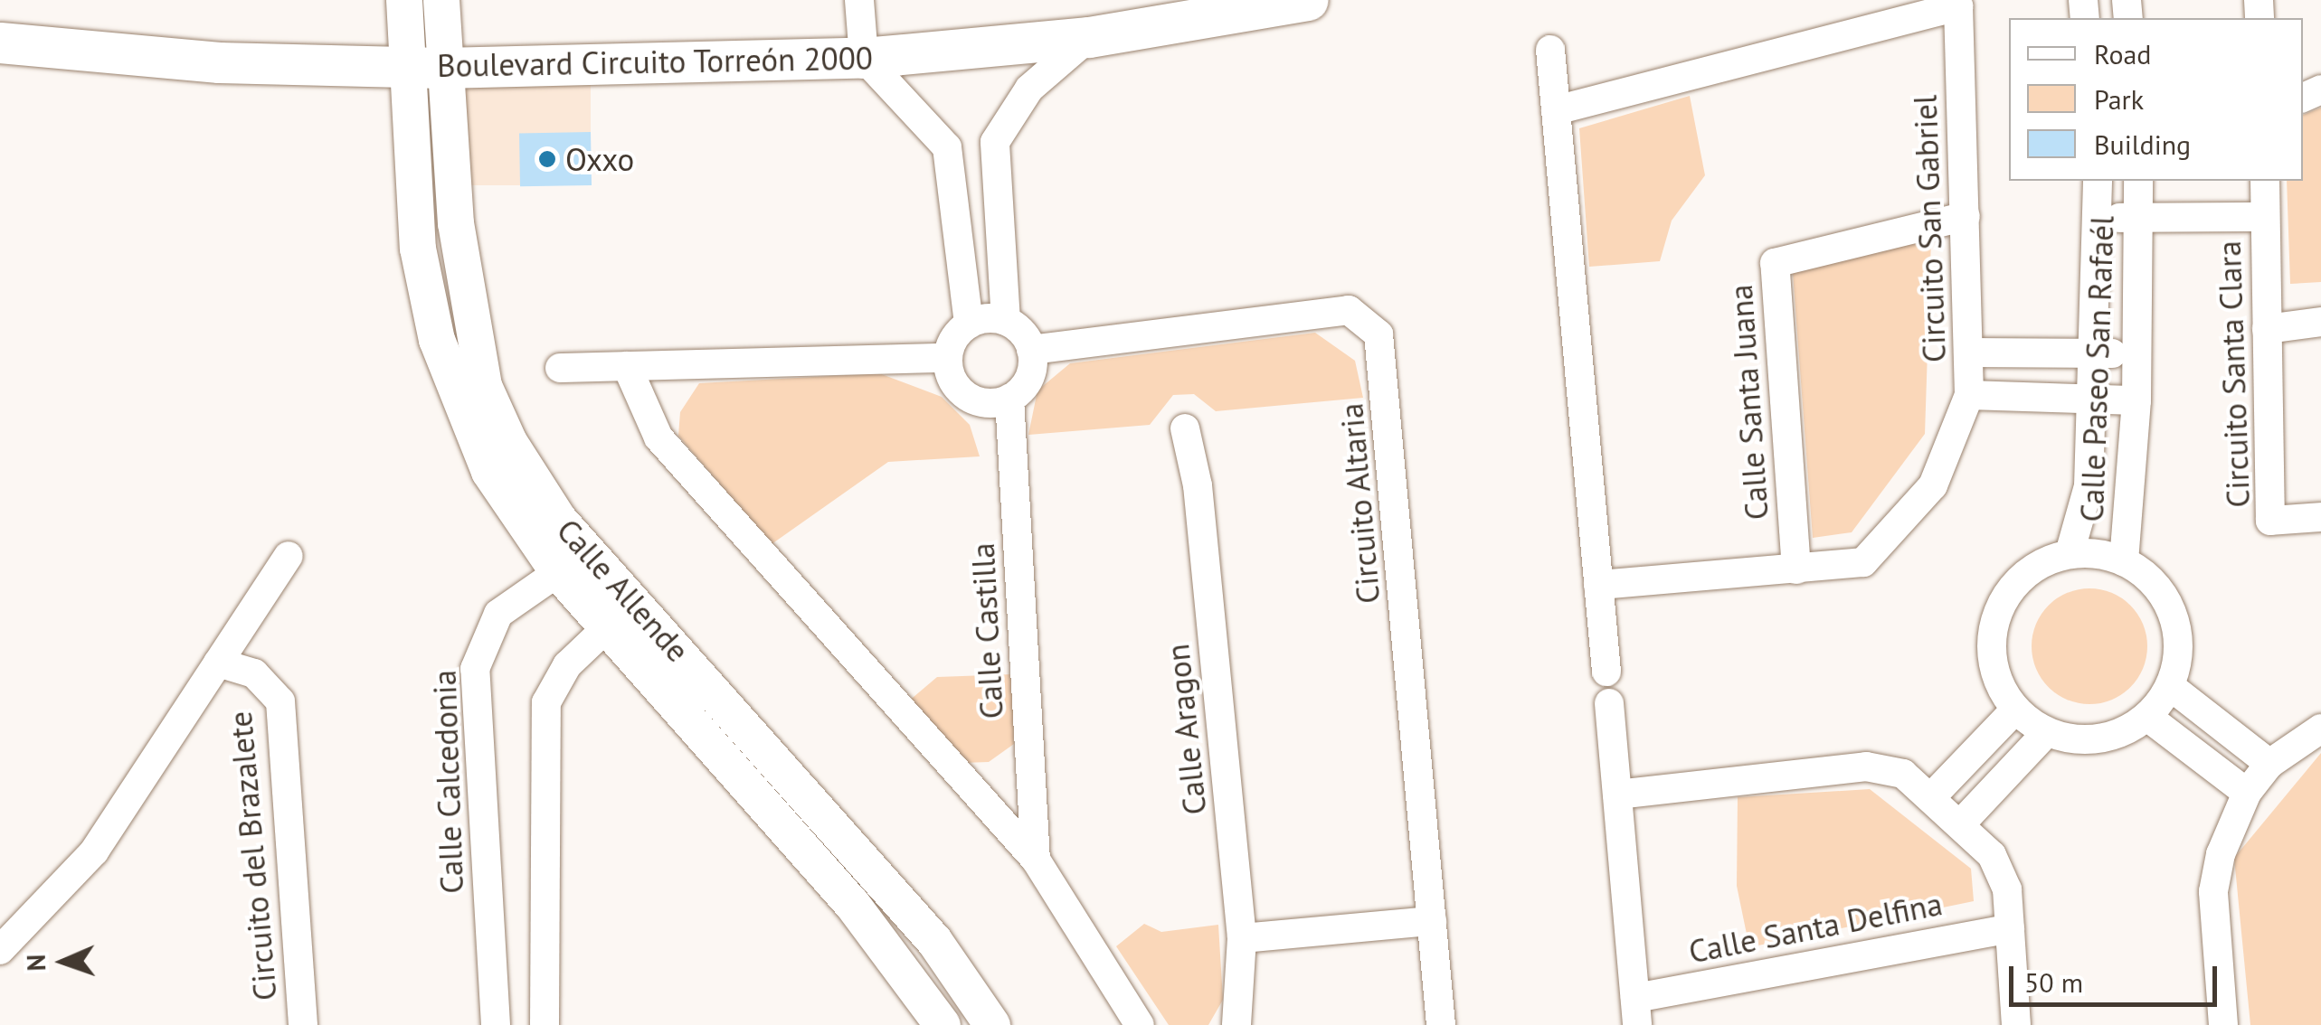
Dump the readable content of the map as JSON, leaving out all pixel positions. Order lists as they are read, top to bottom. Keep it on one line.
{"streets":{"main road":["Boulevard Circuito Torreón 2000"],"street":["Circuito San Gabriel","Calle Paseo San Rafaél","Circuito Santa Clara","Calle Santa Juana","Circuito Altaria","Calle Allende","Calle Castilla","Calle Aragon","Calle Calcedonia","Circuito del Brazalete","Calle Santa Delfina"]},"crossings":[["Boulevard Circuito Torreón 2000","Calle Allende"],["Circuito San Gabriel","Calle Santa Juana"],["Circuito Altaria","Calle Castilla"],["Calle Allende","Calle Calcedonia"]],"places":["Oxxo"],"legend":["Road","Park","Building"],"scale_bar":"50 m","north":"left"}
